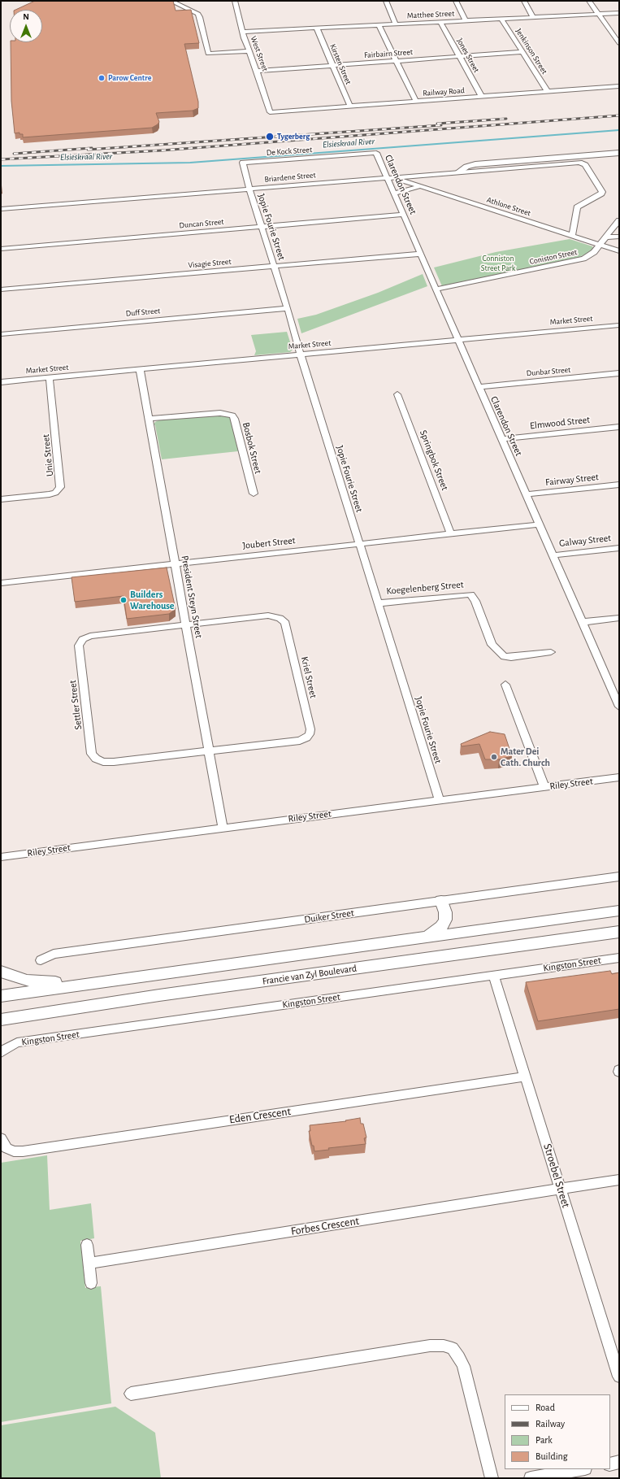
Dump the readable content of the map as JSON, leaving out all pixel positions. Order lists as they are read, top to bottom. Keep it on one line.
{"streets":{"main road":["Francie van Zyl Boulevard"],"street":["Matthee Street","Jenkinson Street","West Street","Fairbairn Street","Jones Street","Kirsten Street","Railway Road","De Kock Street","Briardene Street","Clarendon Street","Athlone Street","Duncan Street","Jopie Fourie Street","Coniston Street","Visagie Street","Duff Street","Market Street","Dunbar Street","Elmwood Street","Bosbok Street","Unie Street","Springbok Street","Fairway Street","Galway Street","Joubert Street","Koegelenberg Street","President Steyn Street","Kriel Street","Settler Street","Riley Street","Duiker Street","Kingston Street","Eden Crescent","Stroebel Street","Forbes Crescent"]},"crossings":[["Matthee Street","Jenkinson Street"],["Matthee Street","West Street"],["Matthee Street","Jones Street"],["Matthee Street","Kirsten Street"],["Jenkinson Street","Fairbairn Street"],["Jenkinson Street","Railway Road"],["West Street","Fairbairn Street"],["West Street","Railway Road"],["Fairbairn Street","Jones Street"],["Fairbairn Street","Kirsten Street"],["Jones Street","Railway Road"],["Kirsten Street","Railway Road"],["De Kock Street","Clarendon Street"],["De Kock Street","Jopie Fourie Street"],["Briardene Street","Clarendon Street"],["Briardene Street","Athlone Street"],["Briardene Street","Jopie Fourie Street"],["Clarendon Street","Athlone Street"],["Clarendon Street","Duncan Street"],["Clarendon Street","Coniston Street"],["Clarendon Street","Visagie Street"],["Clarendon Street","Market Street"],["Clarendon Street","Dunbar Street"],["Clarendon Street","Elmwood Street"],["Clarendon Street","Fairway Street"],["Clarendon Street","Galway Street"],["Clarendon Street","Joubert Street"],["Athlone Street","Coniston Street"],["Duncan Street","Jopie Fourie Street"],["Jopie Fourie Street","Visagie Street"],["Jopie Fourie Street","Duff Street"],["Jopie Fourie Street","Market Street"],["Jopie Fourie Street","Joubert Street"],["Jopie Fourie Street","Koegelenberg Street"],["Jopie Fourie Street","Riley Street"],["Market Street","Unie Street"],["Market Street","President Steyn Street"],["Bosbok Street","President Steyn Street"],["Springbok Street","Joubert Street"],["Joubert Street","President Steyn Street"],["President Steyn Street","Kriel Street"],["President Steyn Street","Settler Street"],["President Steyn Street","Riley Street"],["Kriel Street","Settler Street"],["Kingston Street","Stroebel Street"],["Eden Crescent","Stroebel Street"],["Stroebel Street","Forbes Crescent"]],"water":["Elsieskraal River"],"parks":["Conniston Street Park"],"places":["Parow Centre","Tygerberg","Builders Warehouse","Mater Dei Cath. Church"],"legend":["Road","Railway","Park","Building"],"north":"top"}
